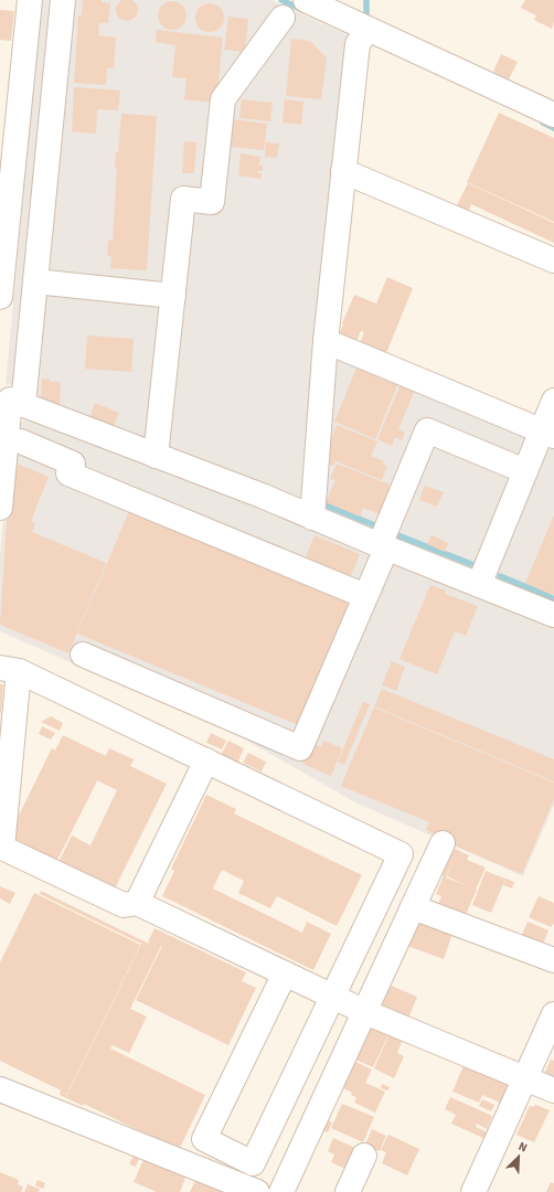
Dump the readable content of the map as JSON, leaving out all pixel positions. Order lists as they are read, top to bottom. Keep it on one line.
{"north":"top right"}
